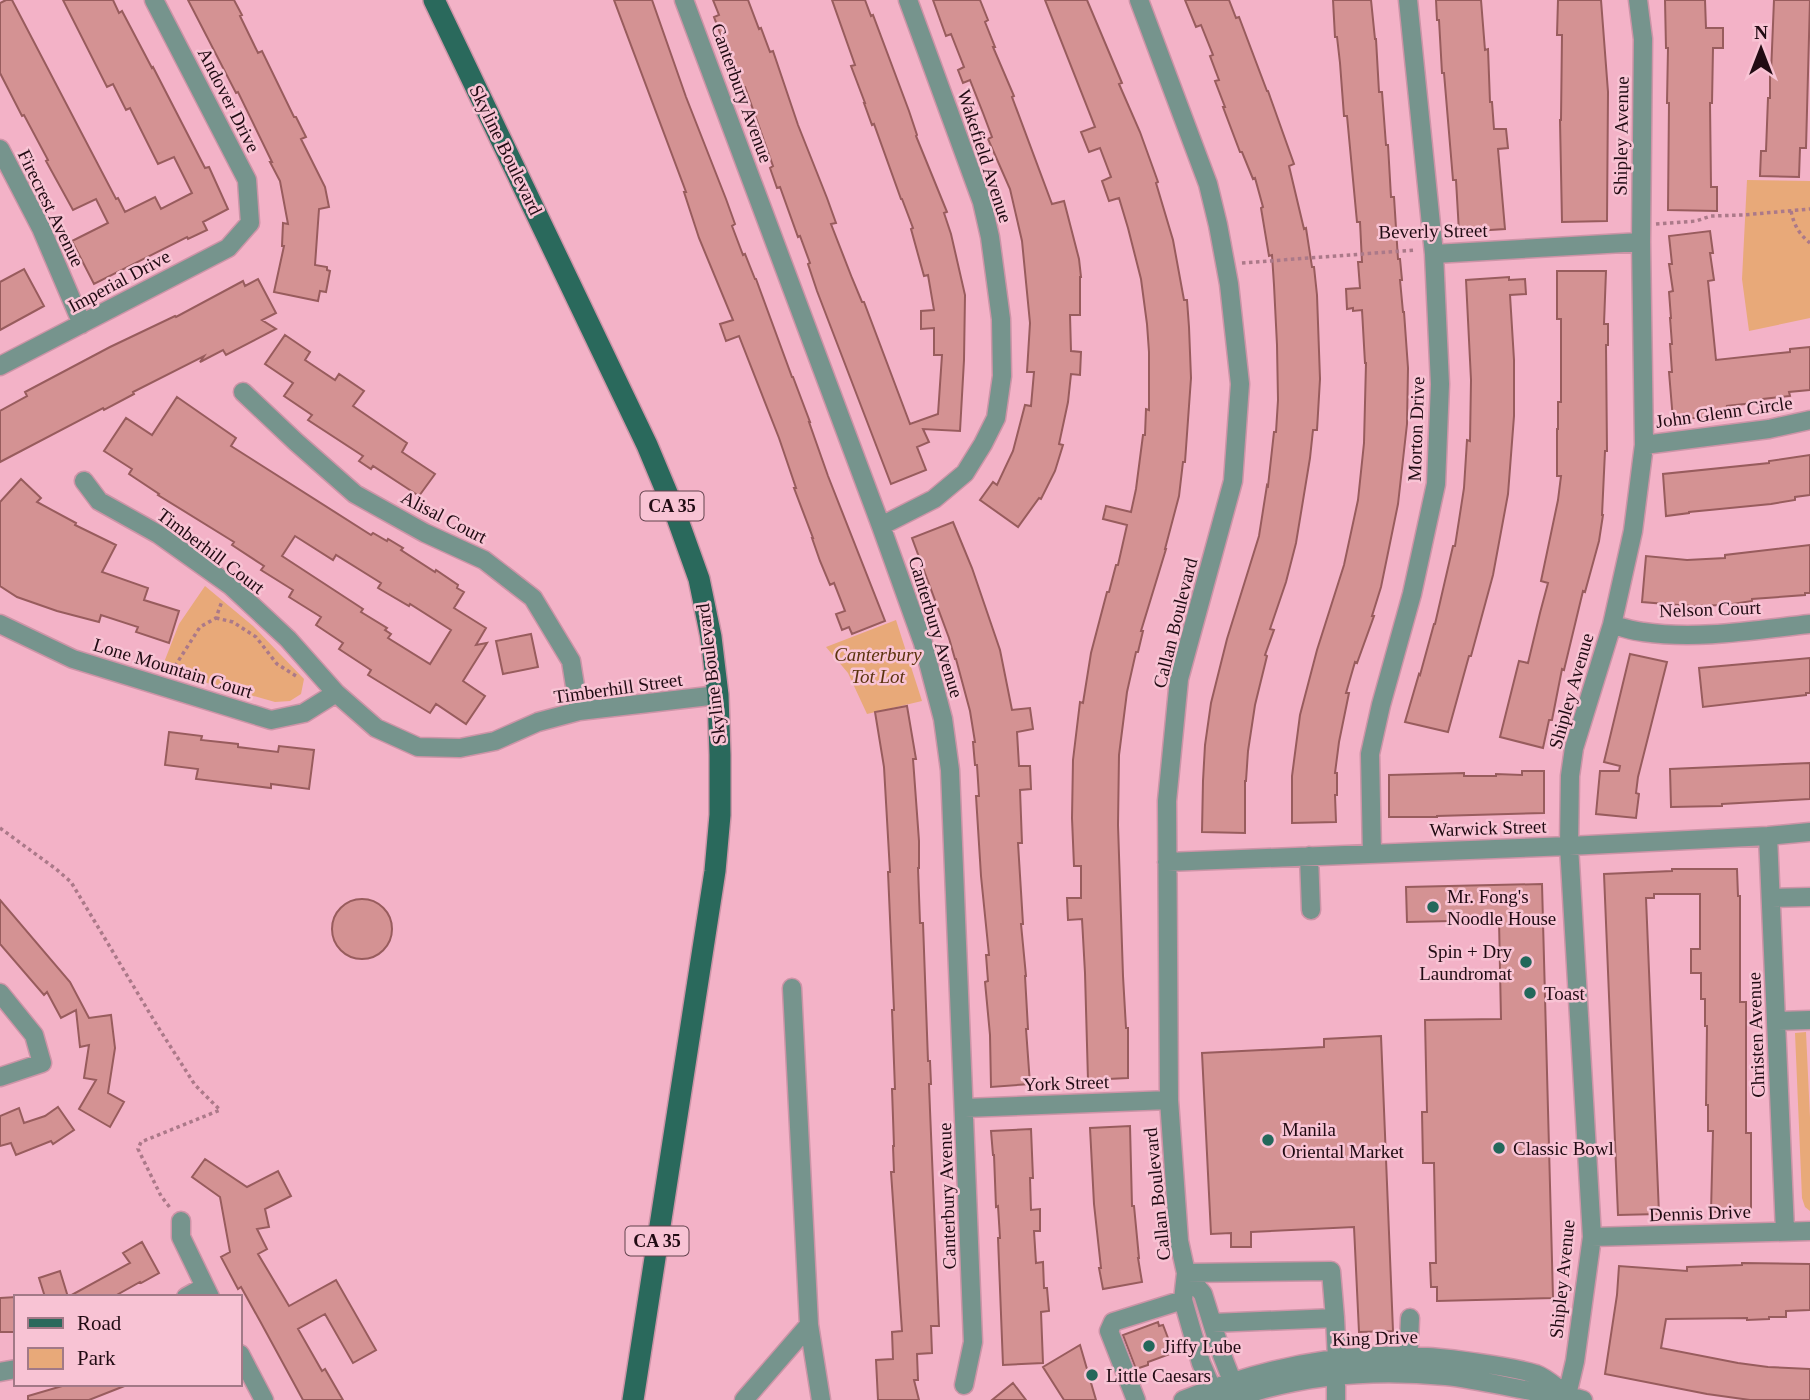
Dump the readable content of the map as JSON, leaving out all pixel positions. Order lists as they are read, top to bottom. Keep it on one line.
{"streets":{"main road":["Skyline Boulevard","CA 35"],"street":["Canterbury Avenue","Andover Drive","Shipley Avenue","Wakefield Avenue","Firecrest Avenue","Beverly Street","Imperial Drive","John Glenn Circle","Morton Drive","Alisal Court","Timberhill Court","Nelson Court","Callan Boulevard","Lone Mountain Court","Timberhill Street","Warwick Street","Christen Avenue","York Street","Dennis Drive","King Drive"]},"crossings":[["Canterbury Avenue","Wakefield Avenue"],["Canterbury Avenue","York Street"],["Andover Drive","Imperial Drive"],["Shipley Avenue","Beverly Street"],["Shipley Avenue","John Glenn Circle"],["Shipley Avenue","Nelson Court"],["Shipley Avenue","Warwick Street"],["Shipley Avenue","Dennis Drive"],["Shipley Avenue","King Drive"],["Skyline Boulevard","Timberhill Street"],["Firecrest Avenue","Imperial Drive"],["Beverly Street","Morton Drive"],["Beverly Street","Callan Boulevard"],["Morton Drive","Warwick Street"],["Alisal Court","Timberhill Street"],["Timberhill Court","Lone Mountain Court"],["Timberhill Court","Timberhill Street"],["Callan Boulevard","Warwick Street"],["Callan Boulevard","York Street"],["Callan Boulevard","King Drive"],["Lone Mountain Court","Timberhill Street"],["Warwick Street","Christen Avenue"],["Christen Avenue","Dennis Drive"]],"parks":["Canterbury Tot Lot"],"places":["Mr. Fong's Noodle House","Spin + Dry Laundromat","Toast","Manila Oriental Market","Classic Bowl","Jiffy Lube","Little Caesars"],"legend":["Road","Park"],"north":"top"}
